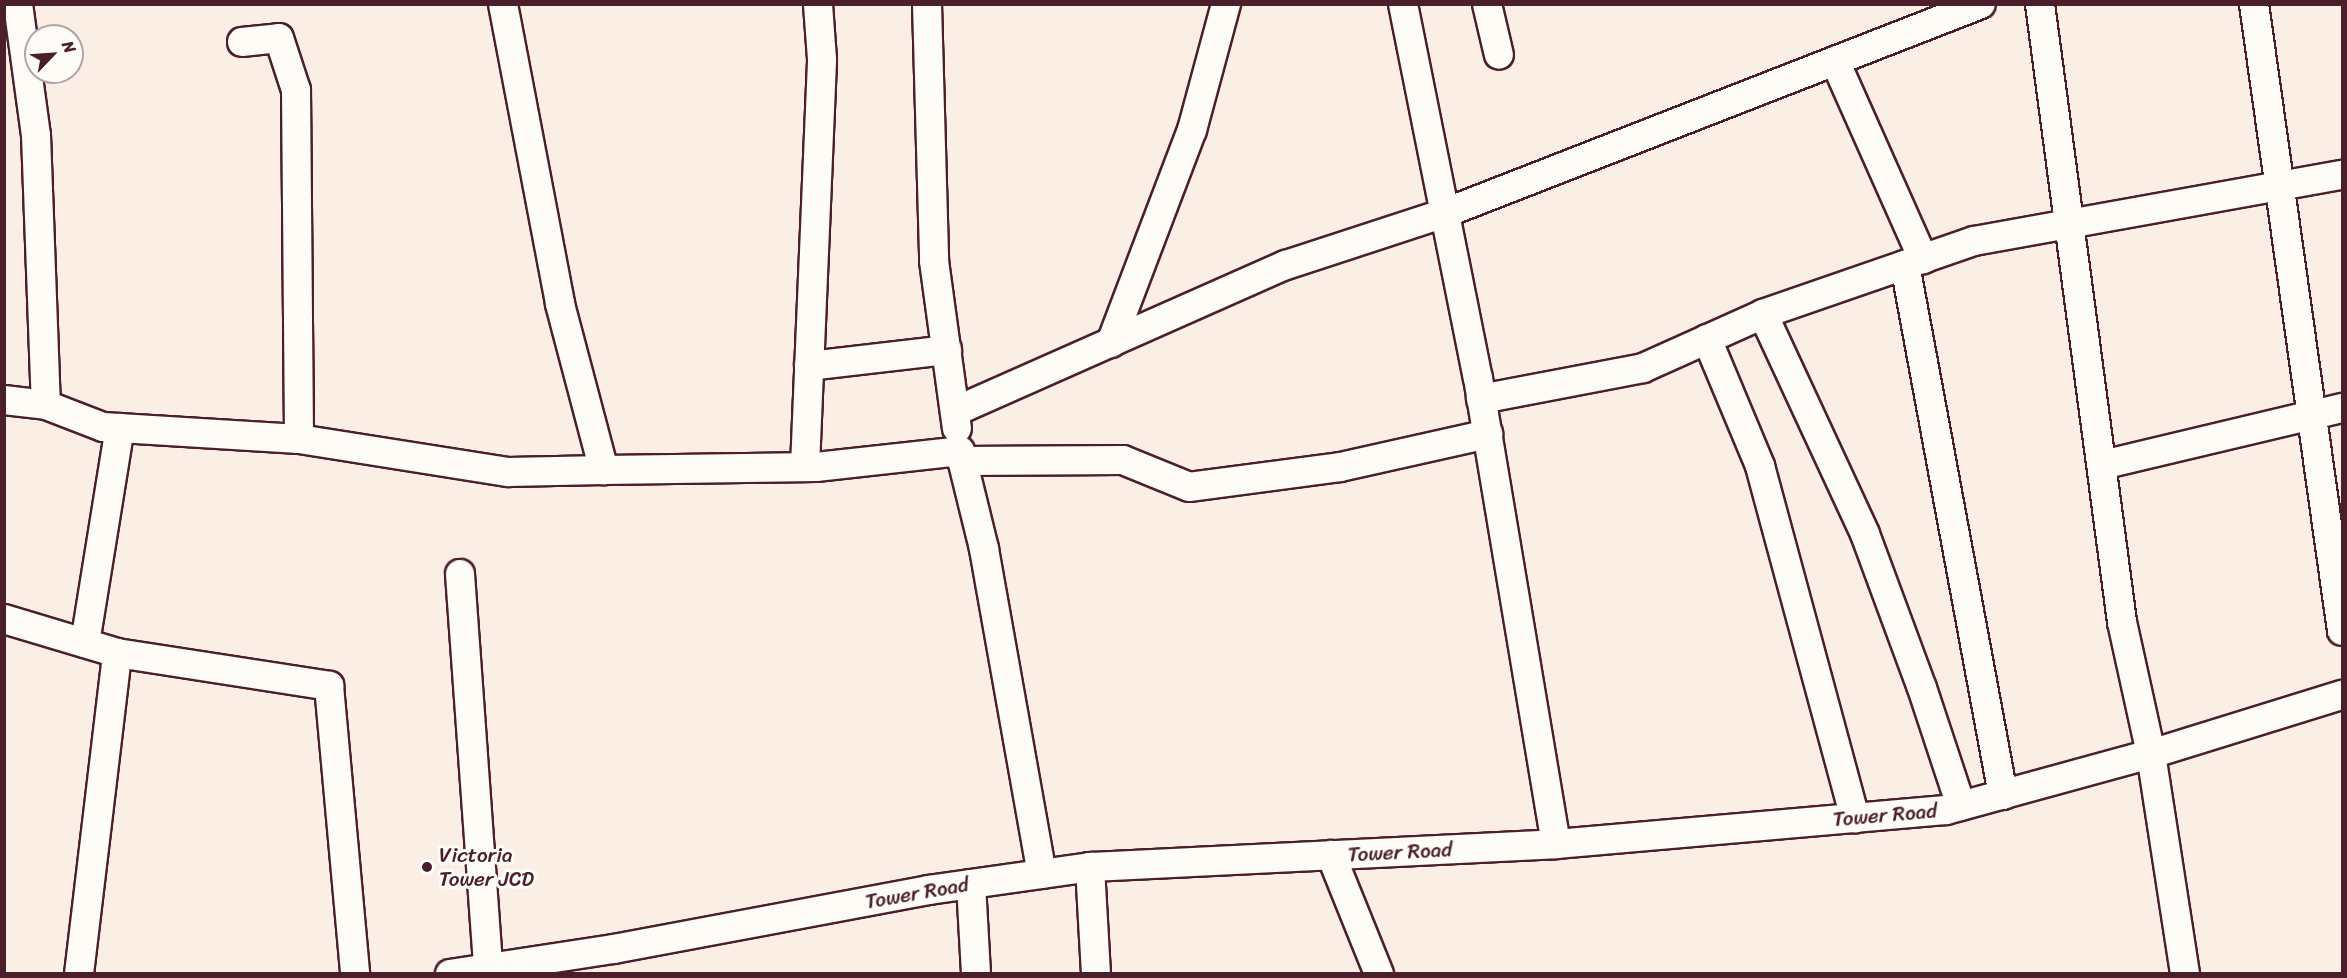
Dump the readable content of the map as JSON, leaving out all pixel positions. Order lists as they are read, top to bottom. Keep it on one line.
{"streets":{"street":["Tower Road"]},"places":["Victoria Tower JCD"],"north":"top right"}
